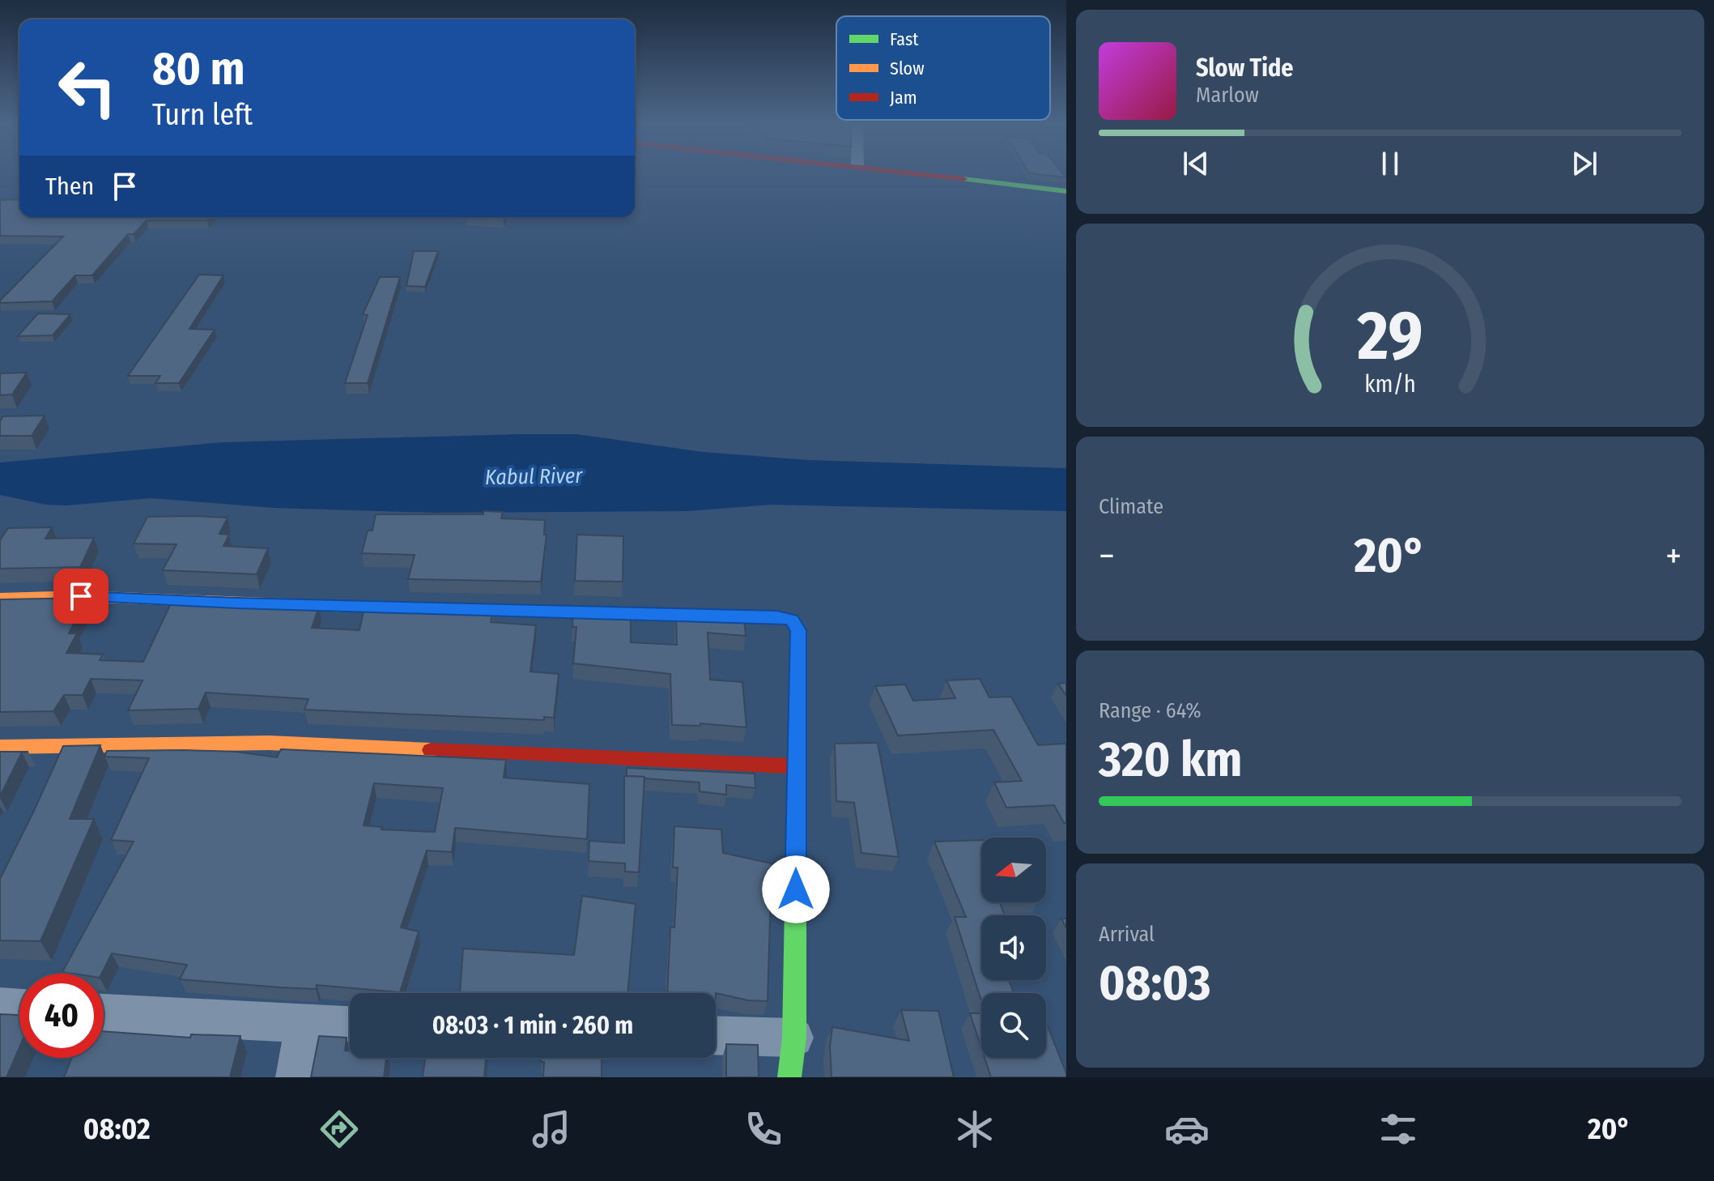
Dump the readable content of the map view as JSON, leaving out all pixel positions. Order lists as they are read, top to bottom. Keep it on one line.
{"water":["Kabul River"],"legend":["Fast","Slow","Jam"],"north":"left","page":{"turn":["80 m","Turn left"],"song":["Slow Tide","Marlow"],"then":"Then","tile":["Climate",["Range · 64%","320 km"],["Arrival","08:03"]],"heat":["−","20°","+"],"limit":"40","trip":"08:03 · 1 min · 260 m","tabs":["08:02","20°"],"gauge":["29","km/h"]}}
